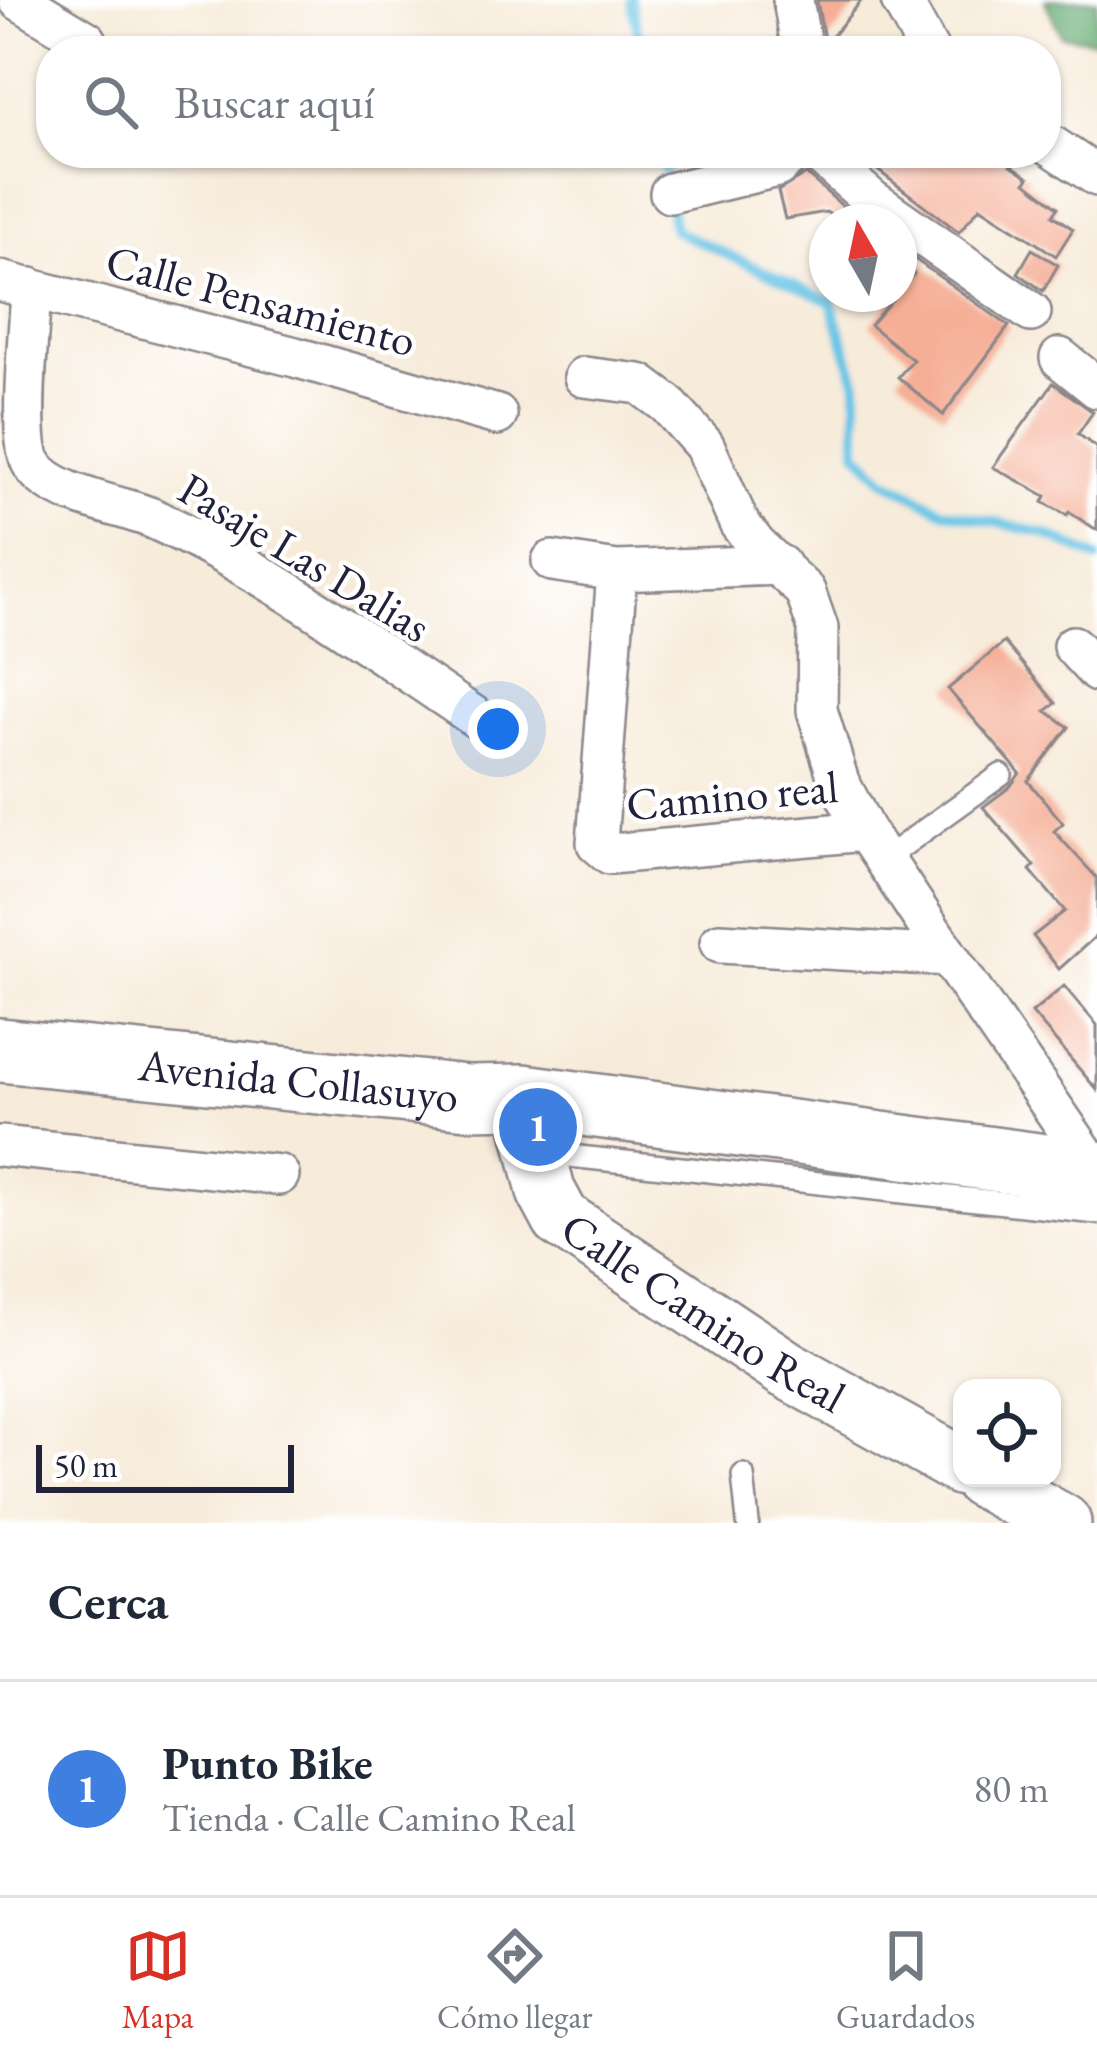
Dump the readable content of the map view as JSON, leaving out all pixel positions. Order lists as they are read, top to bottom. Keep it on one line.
{"streets":{"main road":["Avenida Collasuyo"],"street":["Calle Pensamiento","Pasaje Las Dalias","Camino real","Calle Camino Real"]},"crossings":[["Calle Pensamiento","Pasaje Las Dalias"],["Avenida Collasuyo","Calle Camino Real"]],"scale_bar":"50 m","north":"top","page":{"search":"Buscar aquí","pins":"1","scale":"50 m","heading":"Cerca","list":[{"mark":"1","name":"Punto Bike","note":"Tienda · Calle Camino Real","value":"80 m"}],"nav":["Mapa","Cómo llegar","Guardados"]}}
